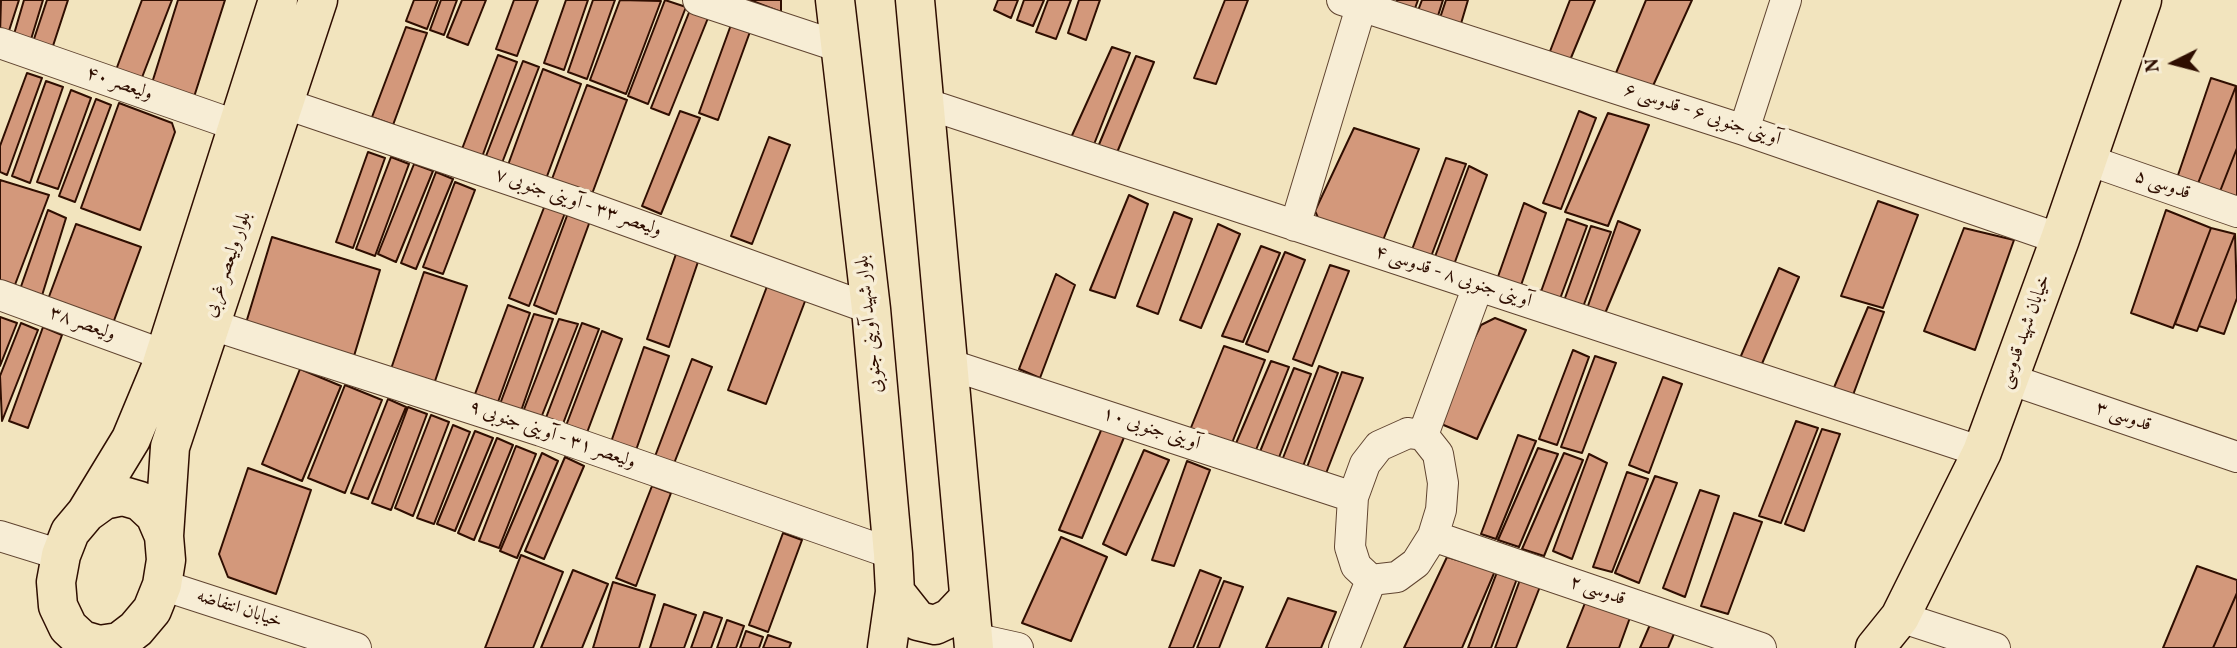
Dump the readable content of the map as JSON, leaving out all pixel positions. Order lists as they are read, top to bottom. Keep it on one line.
{"streets":{"main road":["بلوار ولیعصر غربی","بلوار شهید آوینی جنوبی","خیابان شهید قدوسی"],"street":["ولیعصر ۴۰","آوینی جنوبی ۶ - قدوسی ۶","قدوسی ۵","ولیعصر ۳۳ - آوینی جنوبی ۷","آوینی جنوبی ۸ - قدوسی ۴","ولیعصر ۳۸","قدوسی ۳","آوینی جنوبی ۱۰","ولیعصر ۳۱ - آوینی جنوبی ۹","قدوسی ۲","خیابان انتفاضه"]},"crossings":[["ولیعصر ۴۰","بلوار ولیعصر غربی"],["آوینی جنوبی ۶ - قدوسی ۶","خیابان شهید قدوسی"],["قدوسی ۵","خیابان شهید قدوسی"],["ولیعصر ۳۳ - آوینی جنوبی ۷","بلوار ولیعصر غربی"],["ولیعصر ۳۳ - آوینی جنوبی ۷","بلوار شهید آوینی جنوبی"],["بلوار ولیعصر غربی","ولیعصر ۳۸"],["بلوار ولیعصر غربی","ولیعصر ۳۱ - آوینی جنوبی ۹"],["بلوار ولیعصر غربی","خیابان انتفاضه"],["آوینی جنوبی ۸ - قدوسی ۴","خیابان شهید قدوسی"],["بلوار شهید آوینی جنوبی","ولیعصر ۳۱ - آوینی جنوبی ۹"],["خیابان شهید قدوسی","قدوسی ۳"],["آوینی جنوبی ۱۰","قدوسی ۲"]],"north":"left"}
